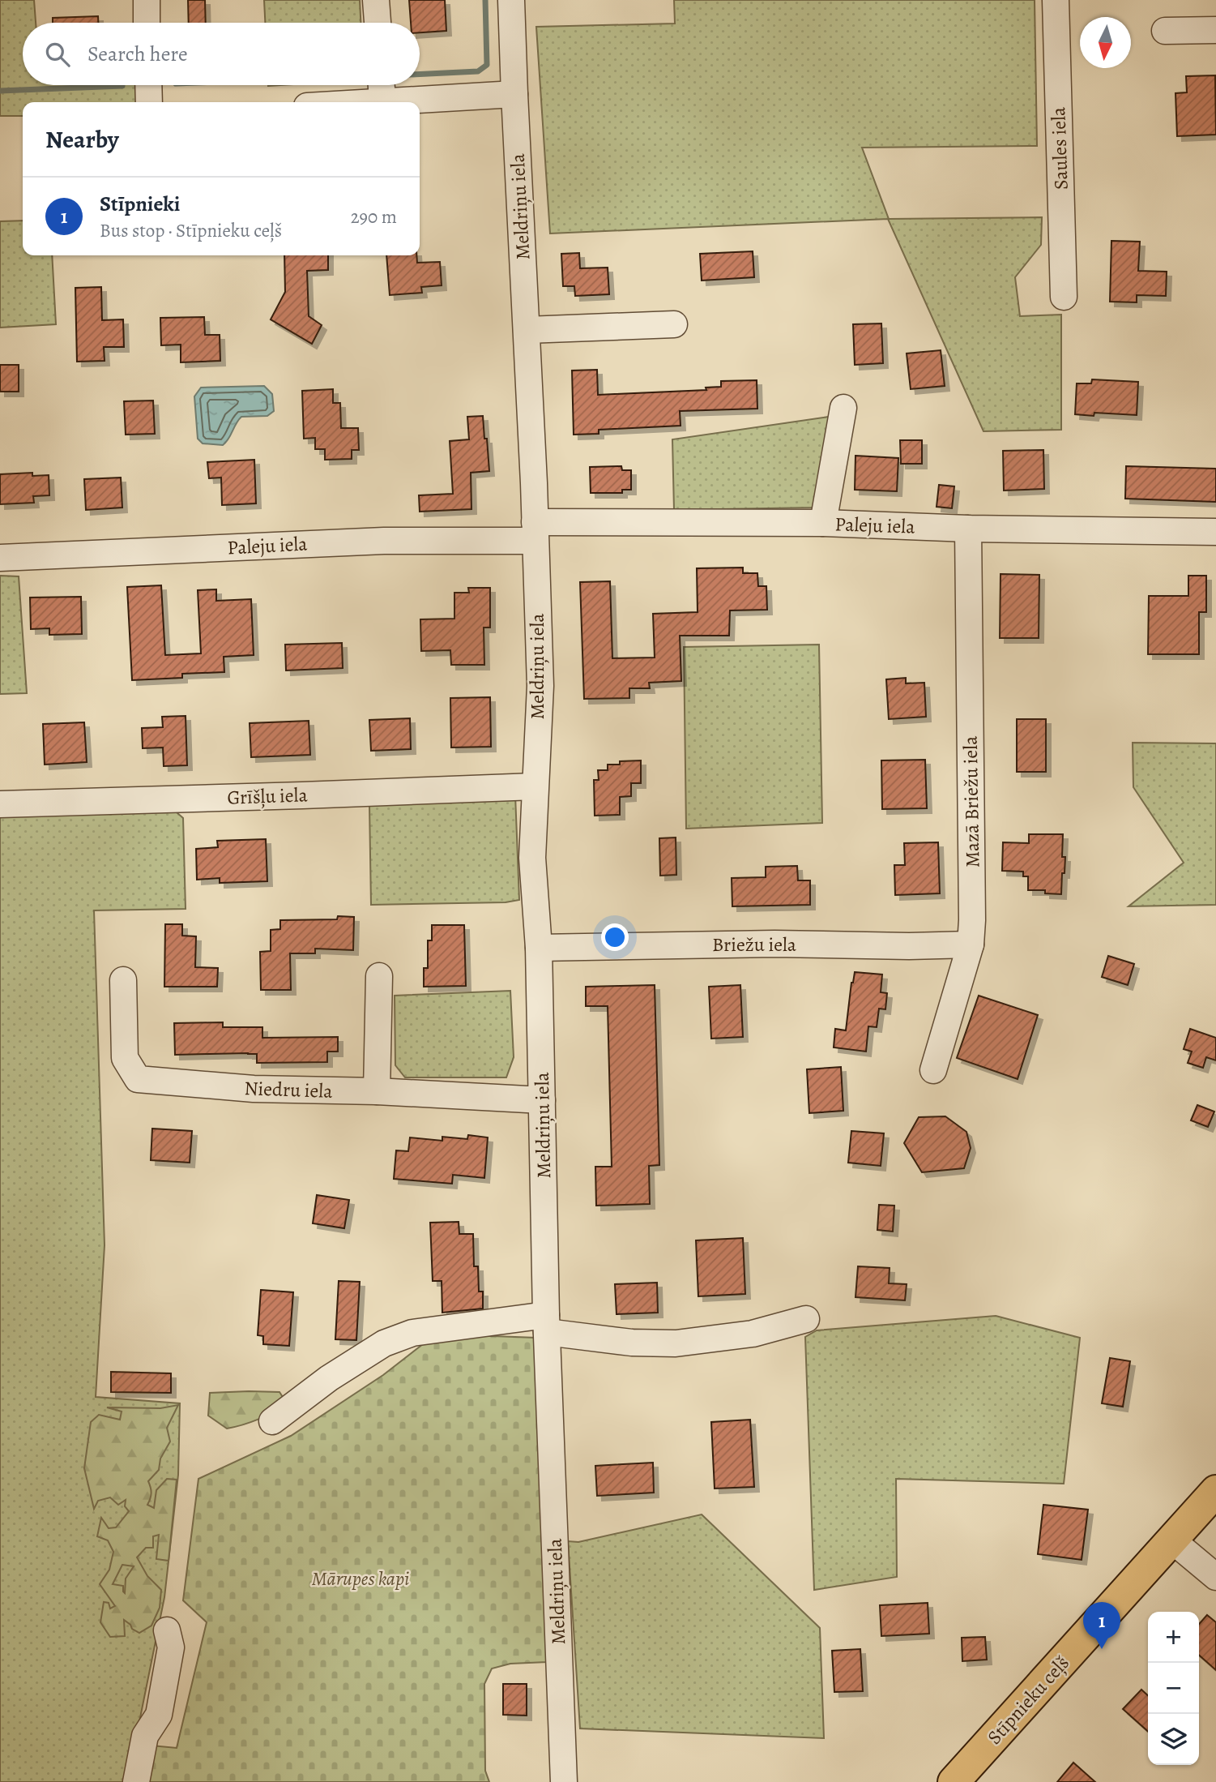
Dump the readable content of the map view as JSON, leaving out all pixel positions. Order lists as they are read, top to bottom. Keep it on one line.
{"streets":{"main road":["Stīpnieku ceļš"],"street":["Saules iela","Meldriņu iela","Paleju iela","Grīšļu iela","Mazā Briežu iela","Briežu iela","Niedru iela"]},"crossings":[["Meldriņu iela","Paleju iela"],["Meldriņu iela","Grīšļu iela"],["Meldriņu iela","Briežu iela"],["Meldriņu iela","Niedru iela"],["Paleju iela","Mazā Briežu iela"],["Mazā Briežu iela","Briežu iela"]],"parks":["Mārupes kapi"],"north":"bottom","page":{"search":"Search here","heading":"Nearby","list":[{"mark":"1","name":"Stīpnieki","note":"Bus stop · Stīpnieku ceļš","value":"290 m"}],"pins":"1","map_buttons":["+","−"]}}
